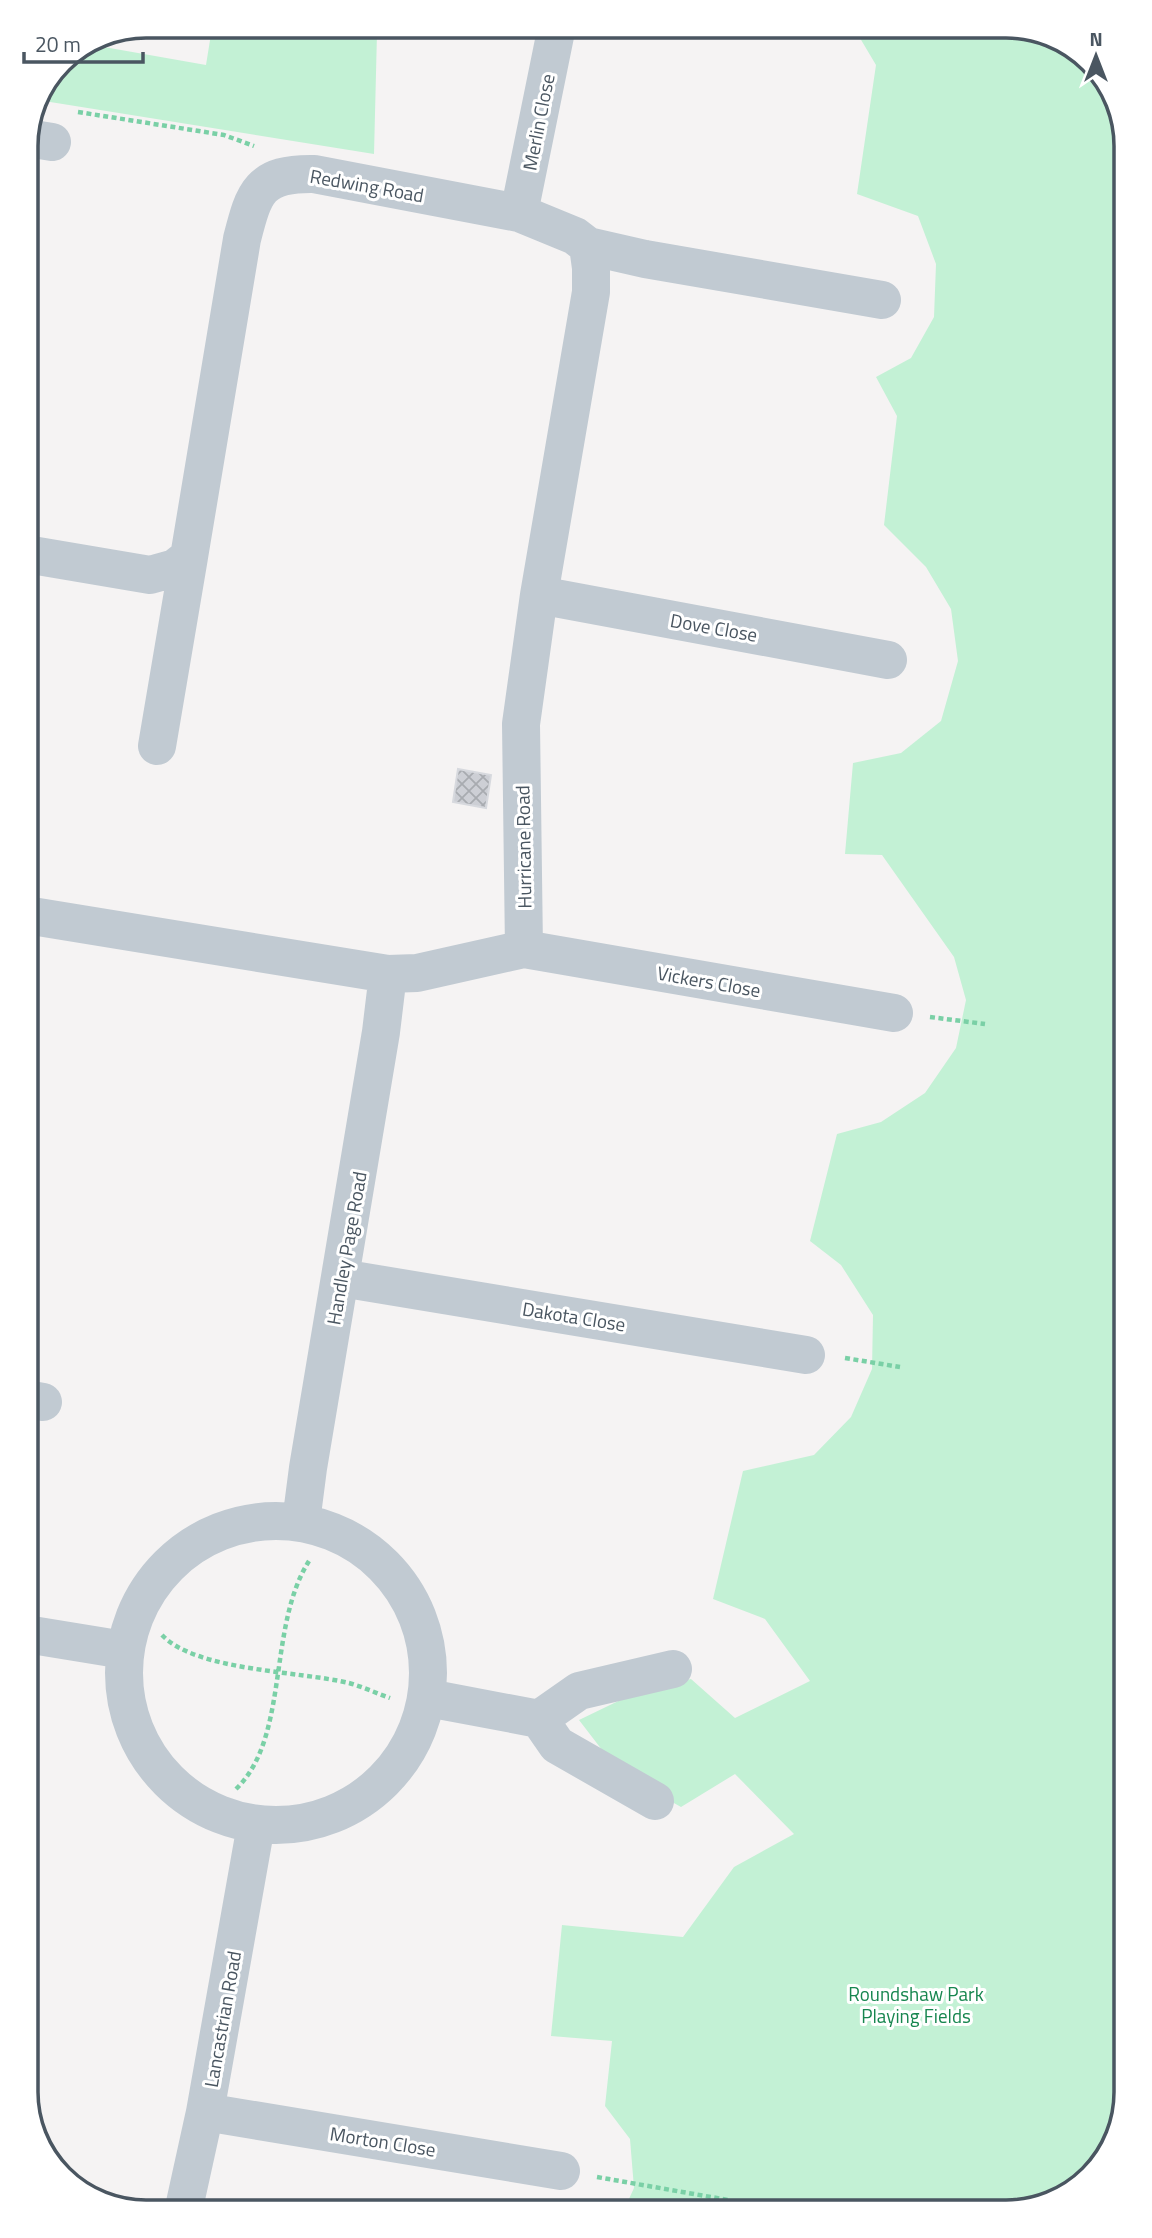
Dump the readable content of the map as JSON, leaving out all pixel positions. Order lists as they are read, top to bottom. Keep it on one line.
{"streets":{"street":["Merlin Close","Redwing Road","Dove Close","Hurricane Road","Vickers Close","Handley Page Road","Dakota Close","Lancastrian Road","Morton Close"]},"crossings":[["Merlin Close","Redwing Road"],["Redwing Road","Hurricane Road"],["Dove Close","Hurricane Road"],["Hurricane Road","Vickers Close"],["Handley Page Road","Dakota Close"],["Lancastrian Road","Morton Close"]],"parks":["Roundshaw Park Playing Fields"],"scale_bar":"20 m","north":"top"}
